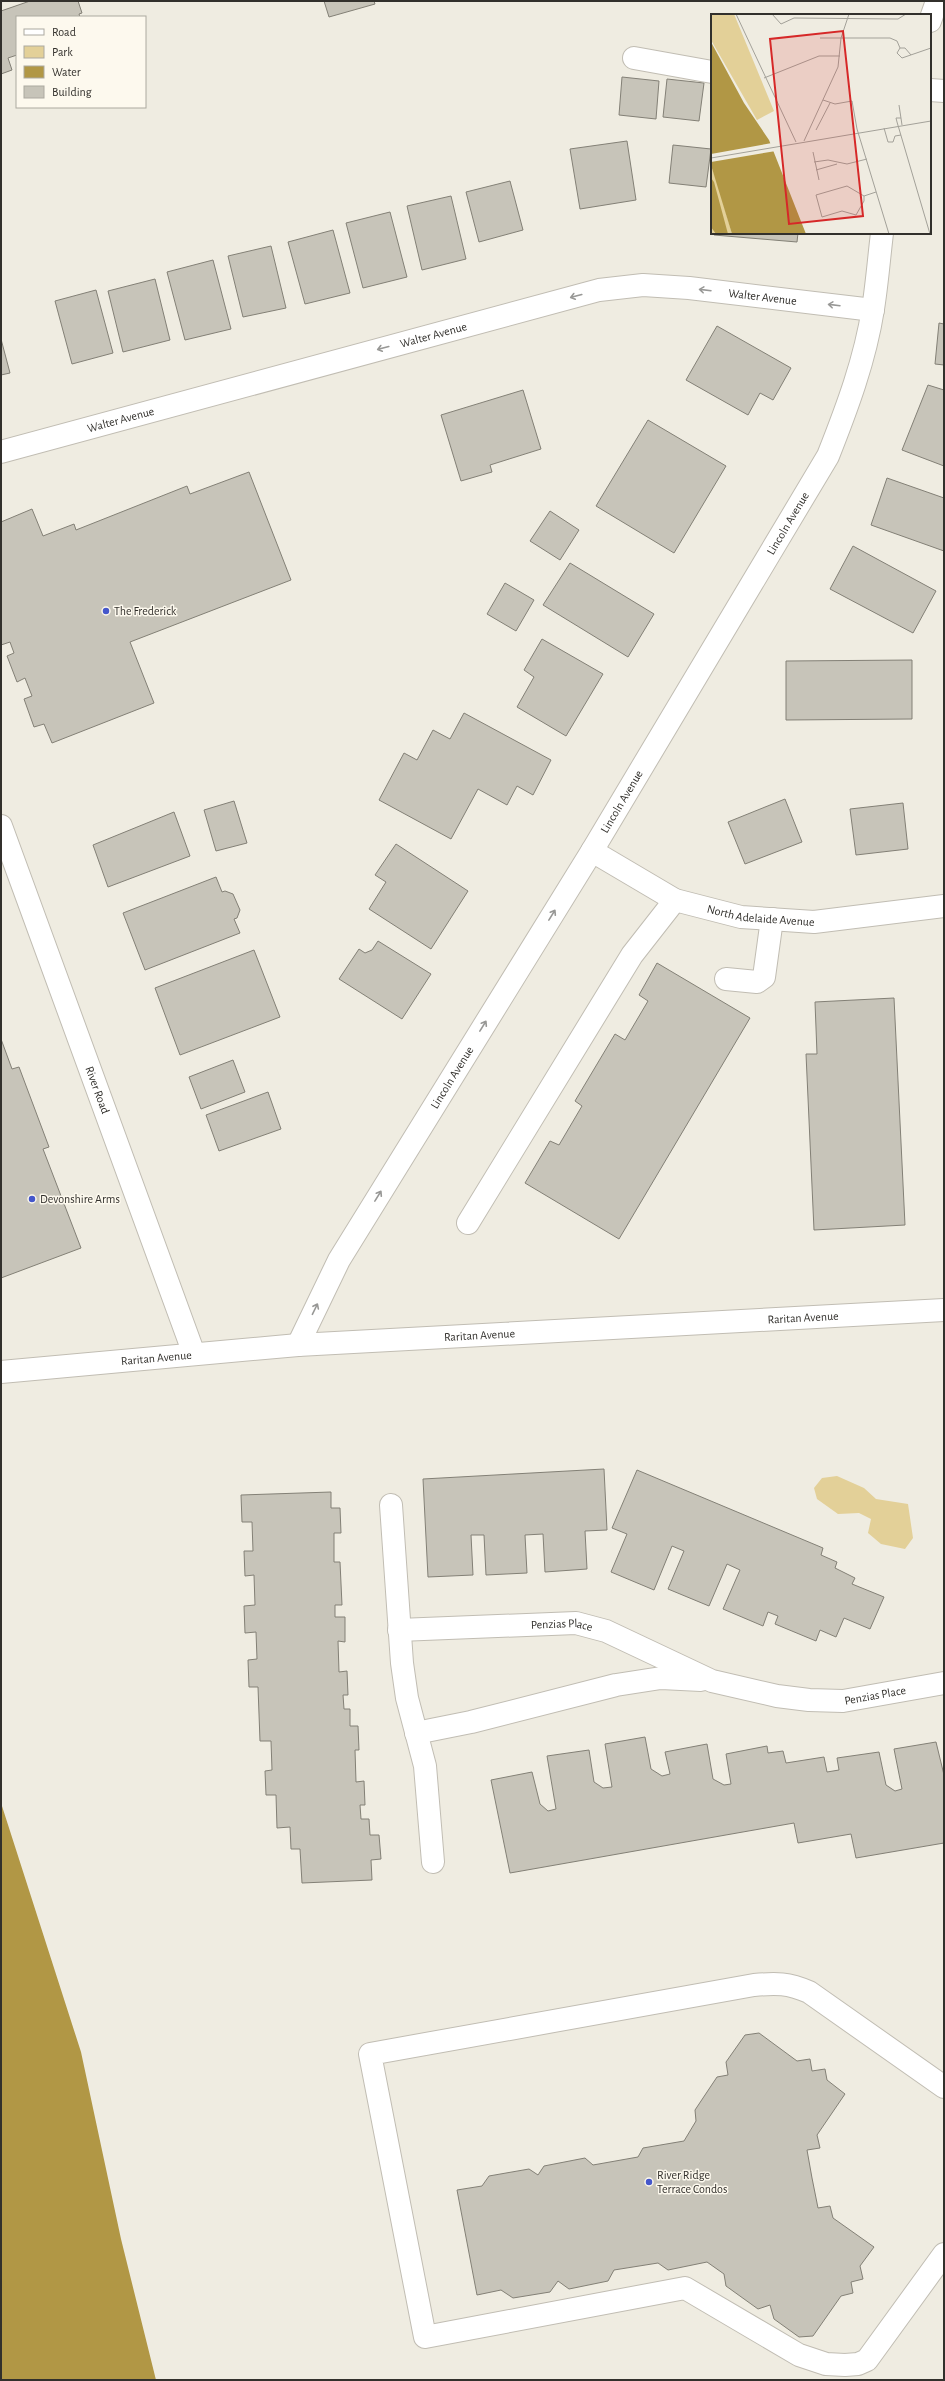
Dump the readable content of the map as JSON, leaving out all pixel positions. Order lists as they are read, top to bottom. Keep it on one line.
{"streets":{"street":["Walter Avenue","Lincoln Avenue","North Adelaide Avenue","River Road","Raritan Avenue","Penzias Place"]},"crossings":[["Walter Avenue","Lincoln Avenue"],["Lincoln Avenue","North Adelaide Avenue"],["Lincoln Avenue","Raritan Avenue"],["River Road","Raritan Avenue"]],"one_way":["Walter Avenue"],"places":["The Frederick","Devonshire Arms","River Ridge Terrace Condos"],"legend":["Road","Park","Water","Building"]}
